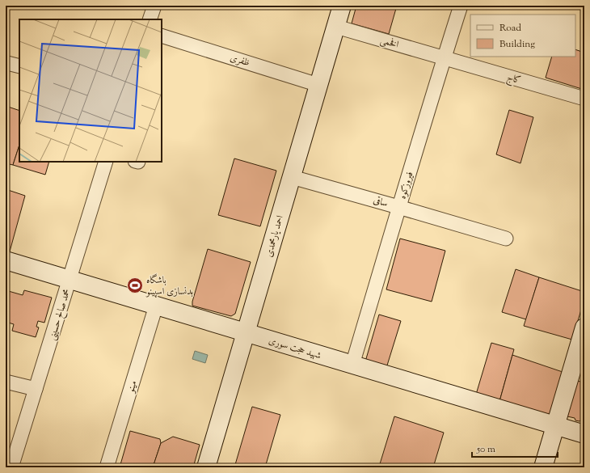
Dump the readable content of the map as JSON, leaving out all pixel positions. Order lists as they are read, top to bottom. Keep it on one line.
{"streets":{"street":["افخمی","ظفری","کاج","فیروزکوه","ساقی","احمد یارمحمدی","محمد صالح حسینی","شهید حجت سوری","مینو"]},"crossings":[["افخمی","کاج"],["افخمی","فیروزکوه"],["افخمی","احمد یارمحمدی"],["ظفری","احمد یارمحمدی"],["کاج","فیروزکوه"],["فیروزکوه","ساقی"],["فیروزکوه","شهید حجت سوری"],["ساقی","احمد یارمحمدی"],["احمد یارمحمدی","شهید حجت سوری"],["محمد صالح حسینی","شهید حجت سوری"],["شهید حجت سوری","مینو"]],"places":{"sports":["باشگاه بدنسازی اسپینو"]},"legend":["Road","Building"],"scale_bar":"50 m"}
